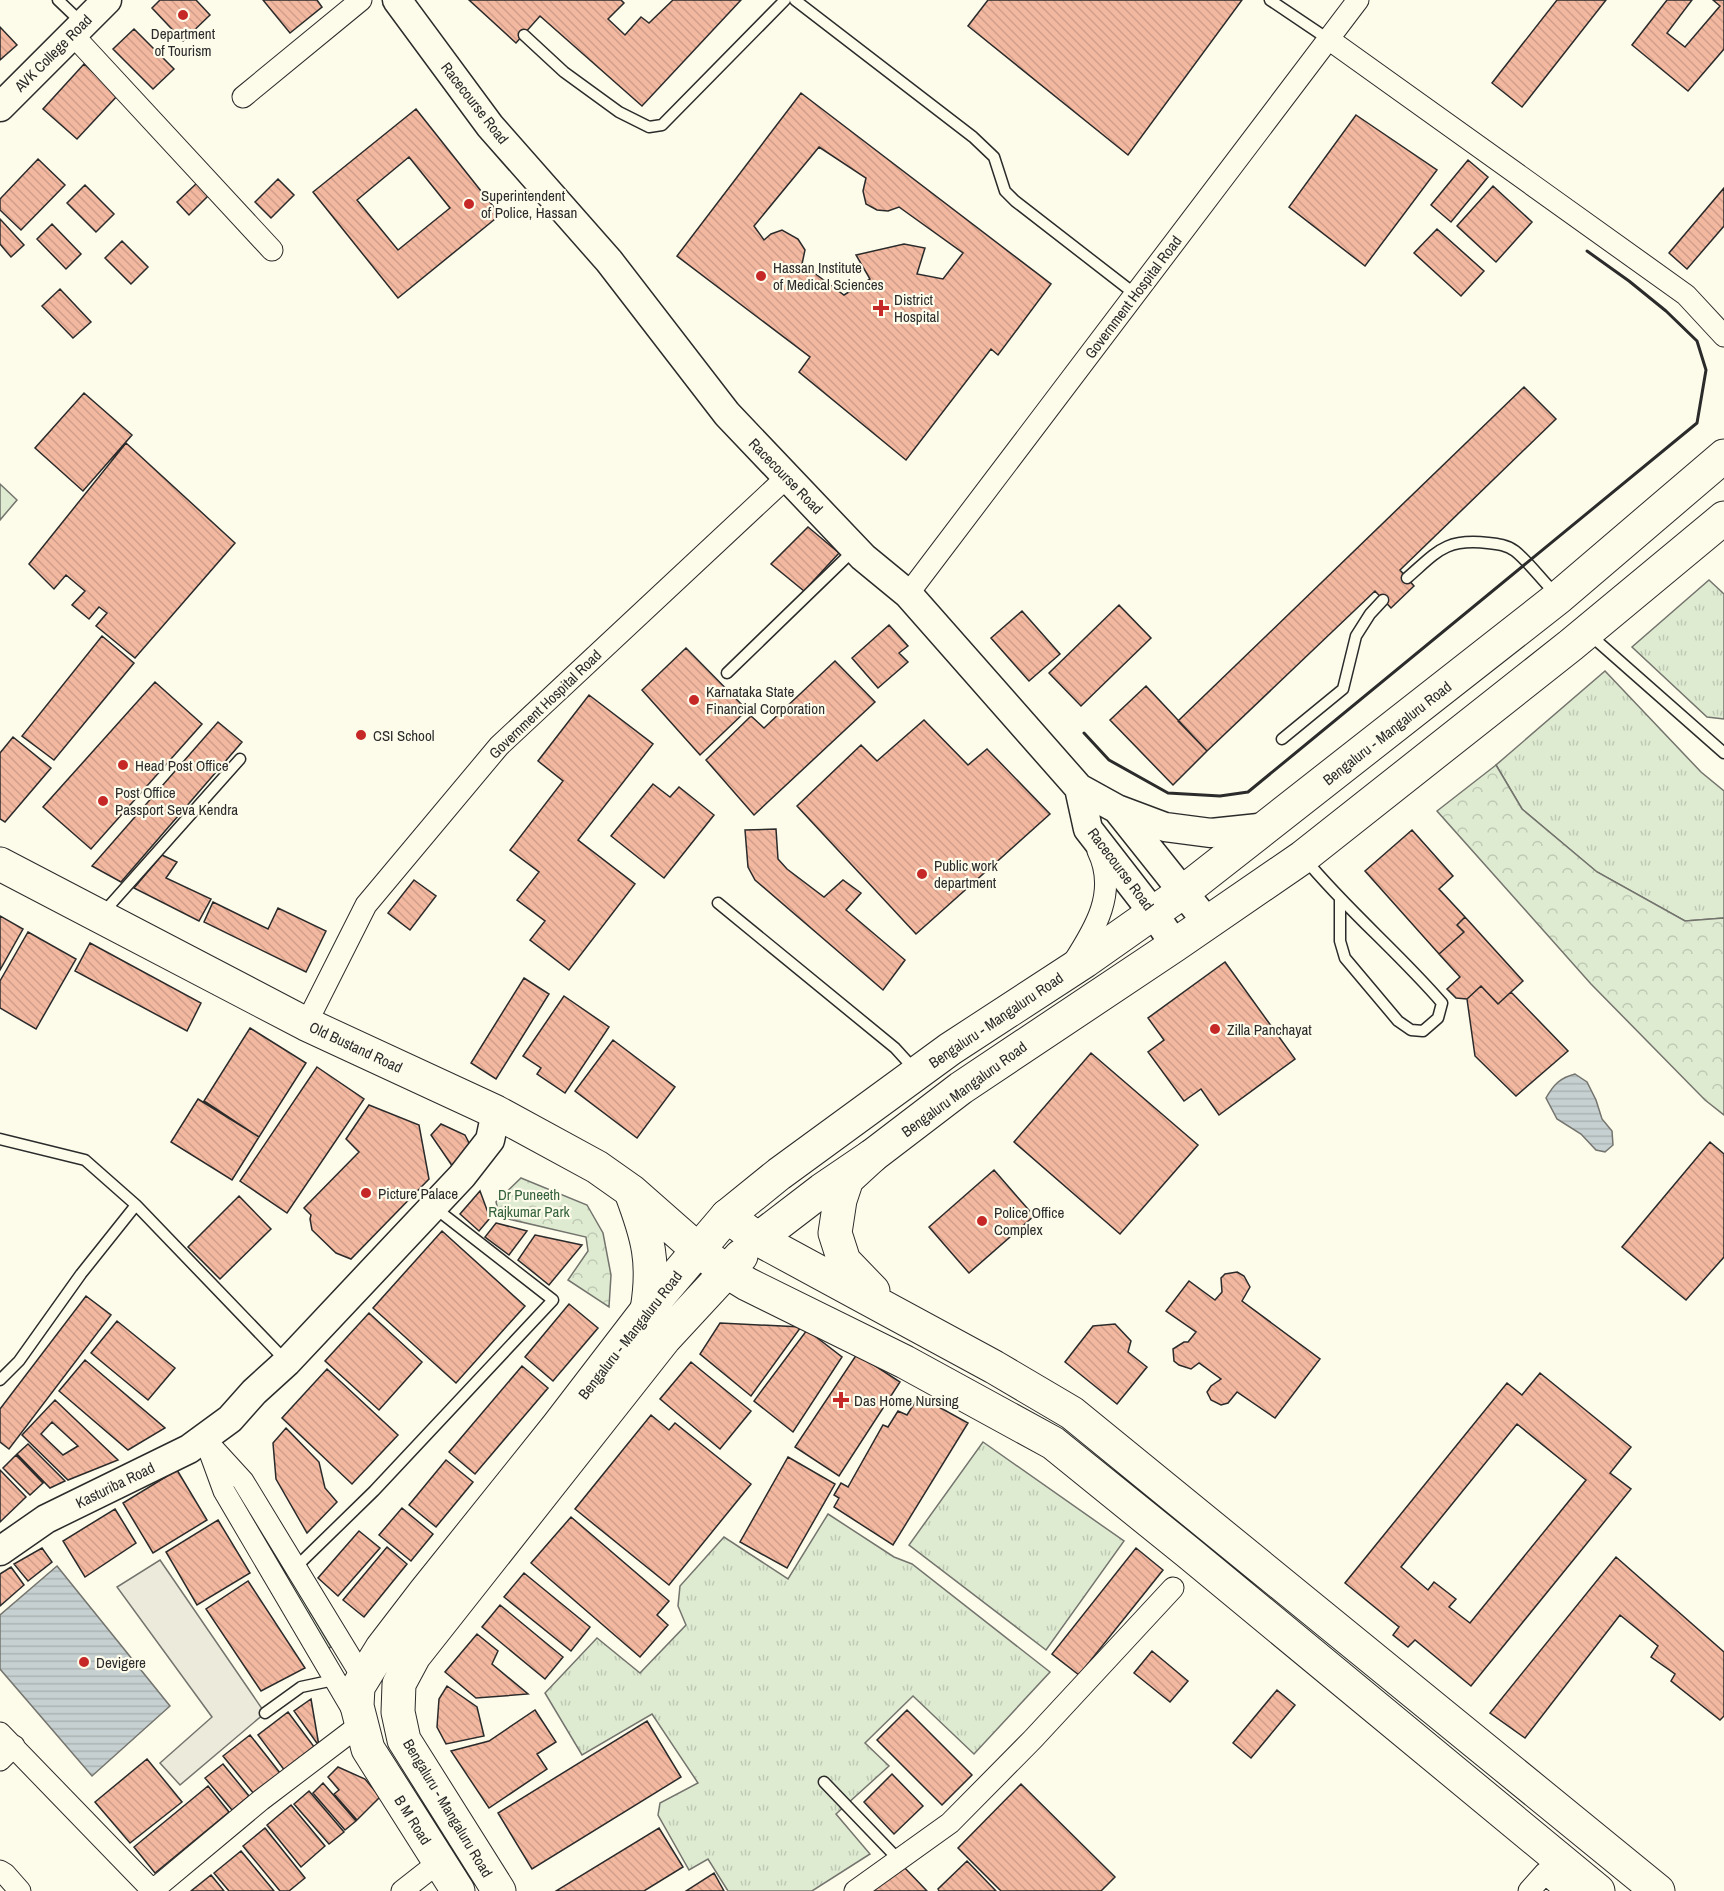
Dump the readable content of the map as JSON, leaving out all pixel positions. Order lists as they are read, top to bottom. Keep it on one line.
{"streets":{"main road":["Bengaluru - Mangaluru Road","Old Bustand Road","Bengaluru Mangaluru Road","B M Road"],"street":["AVK College Road","Racecourse Road","Government Hospital Road","Kasturiba Road"]},"crossings":[["Racecourse Road","Government Hospital Road"],["Racecourse Road","Bengaluru - Mangaluru Road"],["Racecourse Road","Bengaluru Mangaluru Road"],["Government Hospital Road","Old Bustand Road"],["Bengaluru - Mangaluru Road","Old Bustand Road"],["Bengaluru - Mangaluru Road","Bengaluru Mangaluru Road"],["Old Bustand Road","Kasturiba Road"]],"parks":["Dr Puneeth Rajkumar Park"],"places":{"other":["Department of Tourism","Superintendent of Police, Hassan","Hassan Institute of Medical Sciences","Karnataka State Financial Corporation","CSI School","Head Post Office","Post Office Passport Seva Kendra","Public work department","Zilla Panchayat","Picture Palace","Police Office Complex","Devigere"],"health":["District Hospital","Das Home Nursing"]}}
